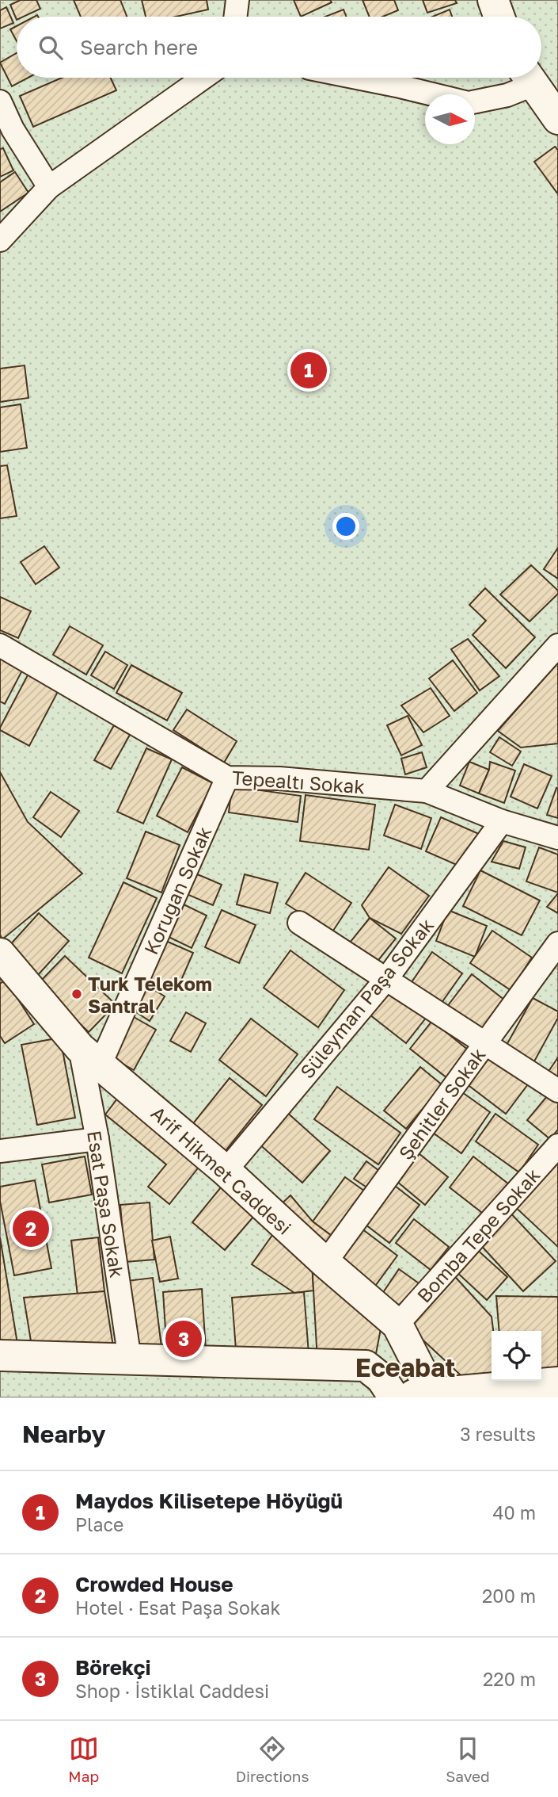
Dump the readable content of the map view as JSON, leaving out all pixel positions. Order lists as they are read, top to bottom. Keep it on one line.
{"streets":{"street":["Tepealtı Sokak","Korugan Sokak","Süleyman Paşa Sokak","Şehitler Sokak","Arif Hikmet Caddesi","Esat Paşa Sokak","Bomba Tepe Sokak"]},"crossings":[["Tepealtı Sokak","Korugan Sokak"],["Tepealtı Sokak","Süleyman Paşa Sokak"],["Korugan Sokak","Arif Hikmet Caddesi"],["Korugan Sokak","Esat Paşa Sokak"],["Süleyman Paşa Sokak","Arif Hikmet Caddesi"],["Şehitler Sokak","Arif Hikmet Caddesi"],["Arif Hikmet Caddesi","Esat Paşa Sokak"],["Arif Hikmet Caddesi","Bomba Tepe Sokak"]],"districts":["Eceabat"],"places":["Turk Telekom Santral"],"north":"right","page":{"search":"Search here","pins":["1","2","3"],"heading":["Nearby","3 results"],"list":[{"mark":"1","name":"Maydos Kilisetepe Höyüğü","note":"Place","value":"40 m"},{"mark":"2","name":"Crowded House","note":"Hotel · Esat Paşa Sokak","value":"200 m"},{"mark":"3","name":"Börekçi","note":"Shop · İstiklal Caddesi","value":"220 m"}],"nav":["Map","Directions","Saved"]}}
